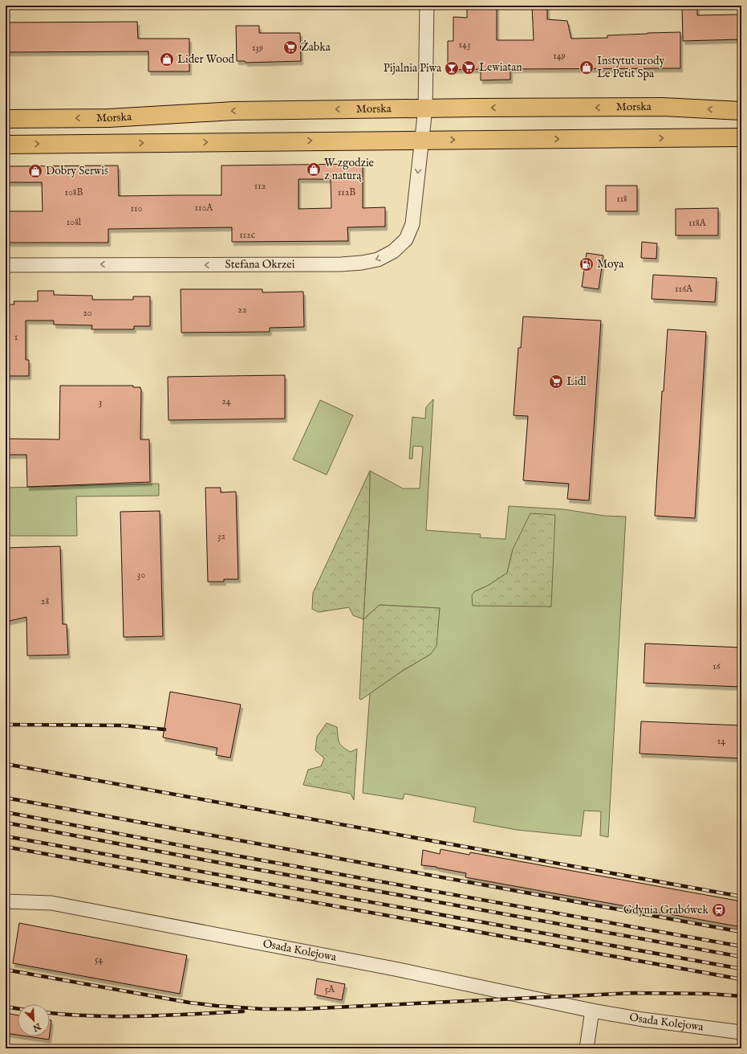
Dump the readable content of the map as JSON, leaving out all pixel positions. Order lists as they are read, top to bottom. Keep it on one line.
{"streets":{"main road":["Morska"],"street":["Stefana Okrzei","Osada Kolejowa"]},"crossings":[["Morska","Stefana Okrzei"]],"one_way":["Stefana Okrzei"],"places":{"supermarket":["Żabka","Lewiatan","Lidl"],"shop":["Lider Wood","Instytut urody Le Petit Spa","W zgodzie z naturą","Dobry Serwis"],"bar":["Pijalnia Piwa"],"fuel station":["Moya"],"station":["Gdynia Grabówek"]},"house_numbers":["143","139","149","112","108B","112B","118","110A","110","108l","118A","112c","116A","22","20","1","24","3","32","30","28","16","14","54","5A"],"north":"bottom right"}
